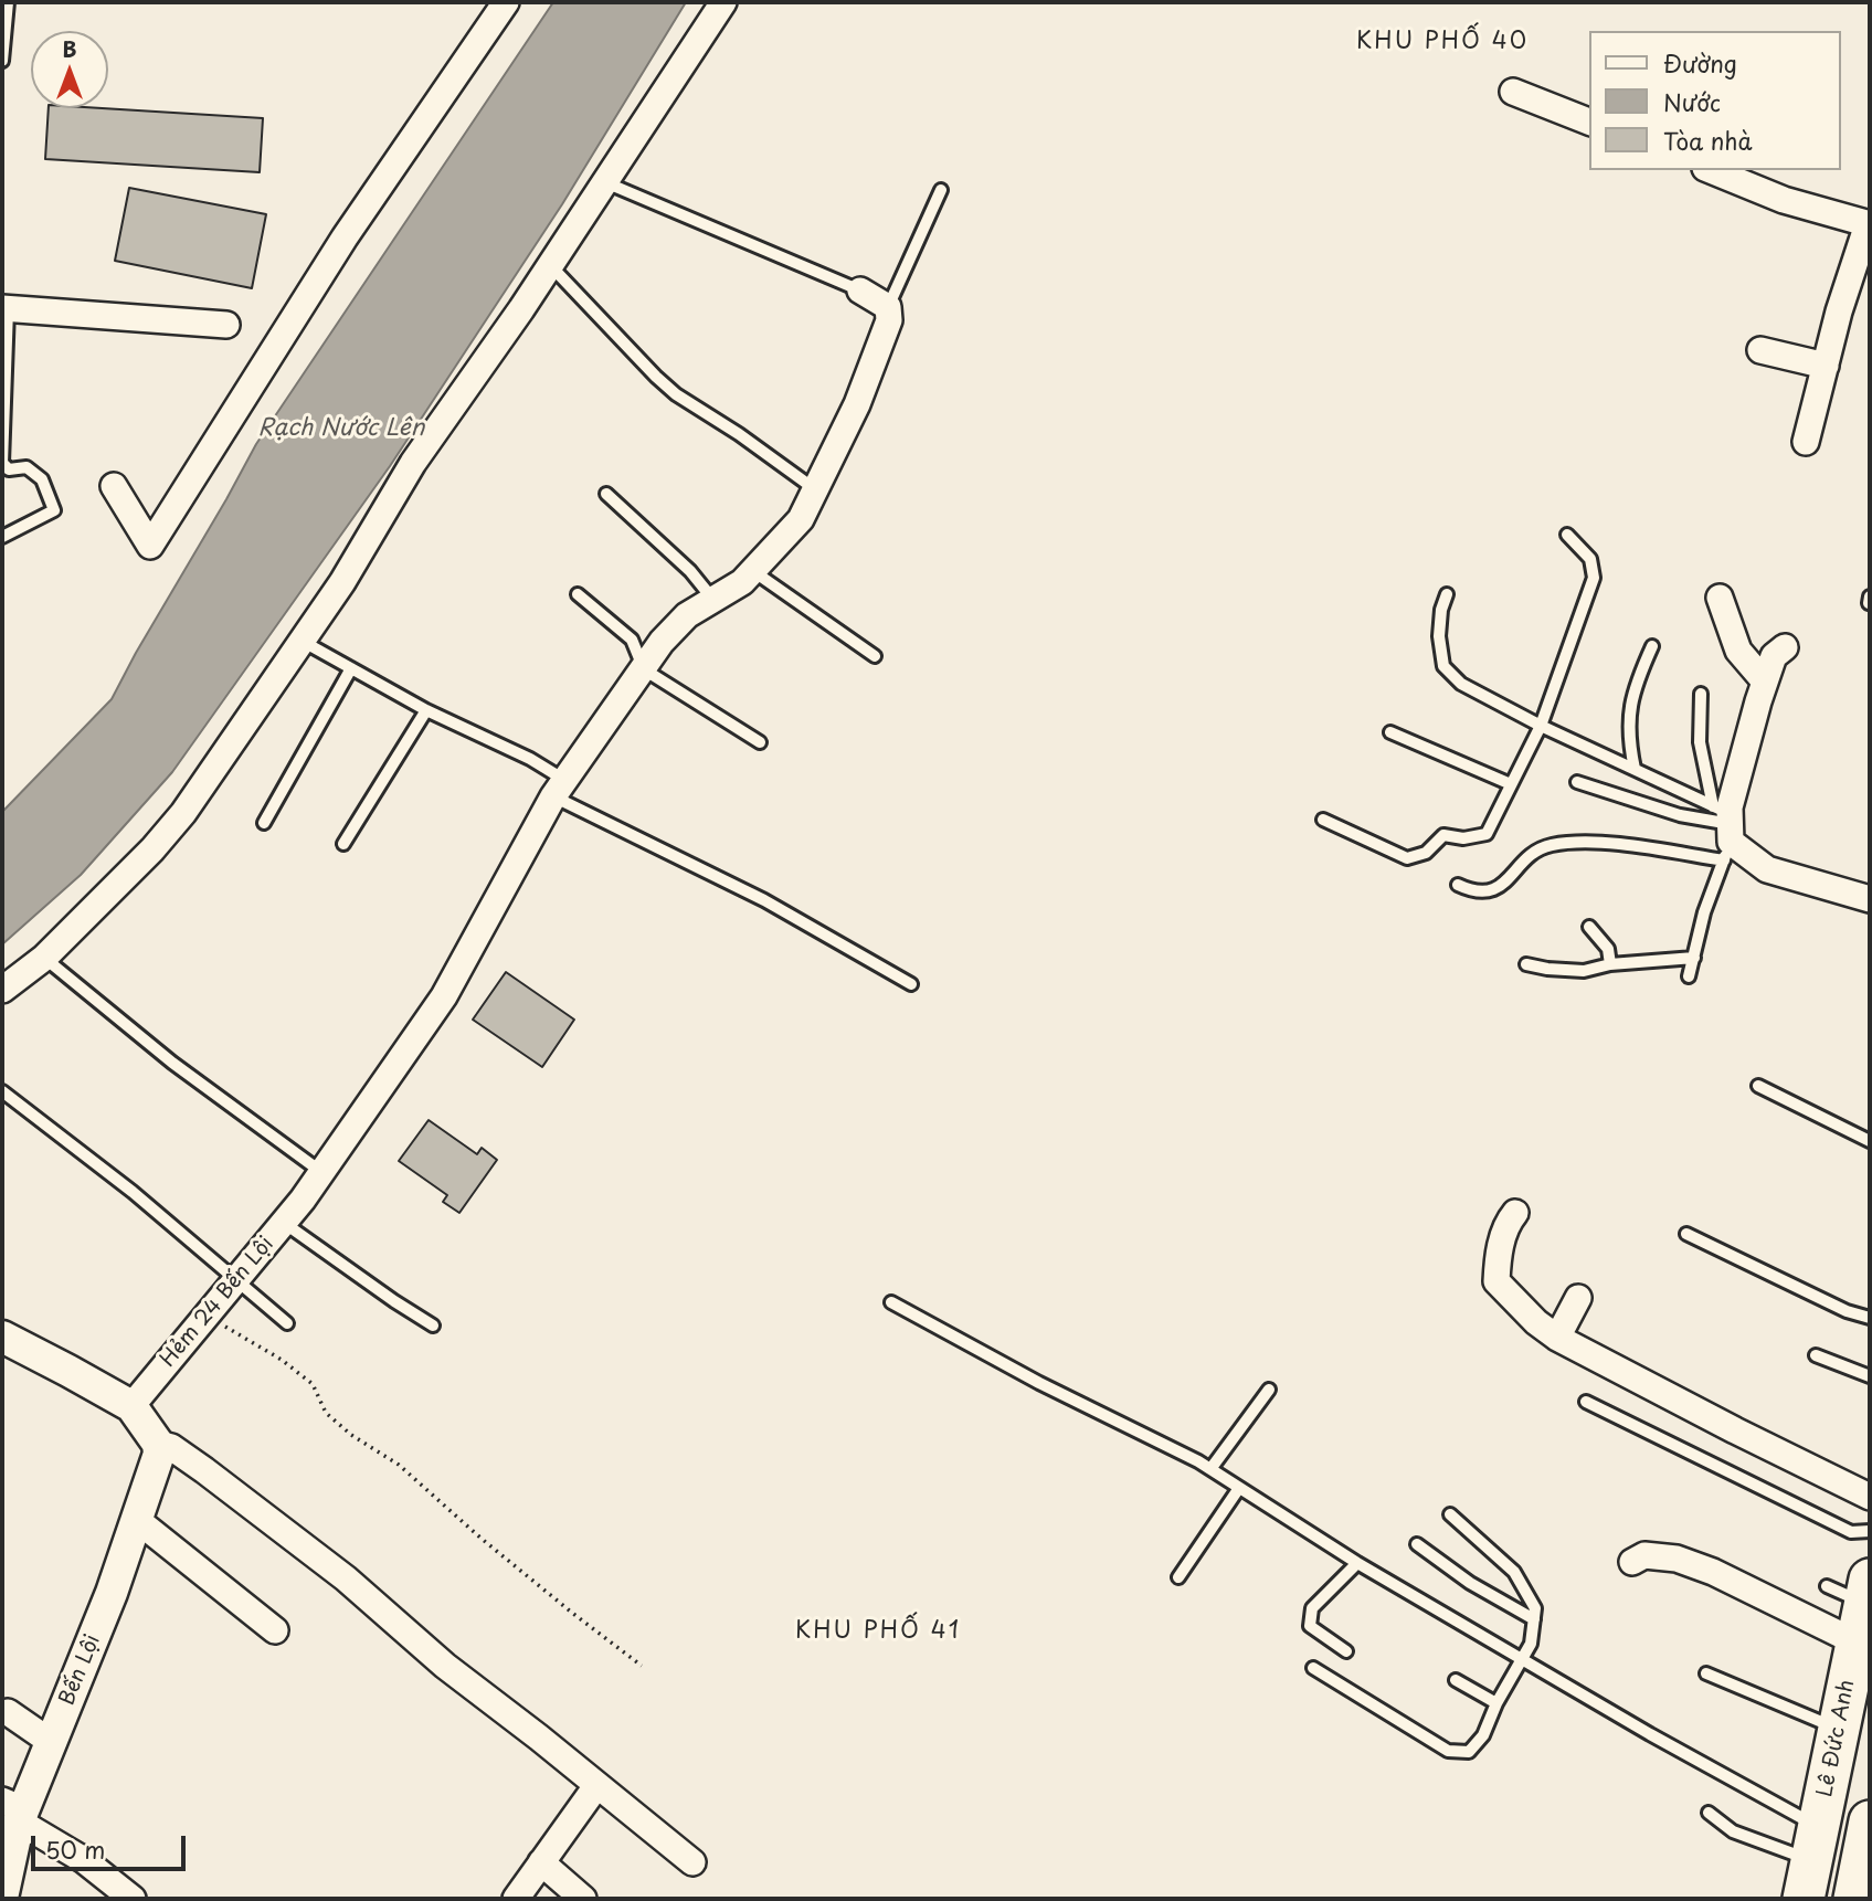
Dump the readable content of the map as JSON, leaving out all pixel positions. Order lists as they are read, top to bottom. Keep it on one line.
{"streets":{"highway":["Lê Đức Anh"],"street":["Hẻm 24 Bến Lội","Bến Lội"]},"districts":["KHU PHỐ 40","KHU PHỐ 41"],"water":["Rạch Nước Lên"],"legend":["Đường","Nước","Tòa nhà"],"scale_bar":"50 m","north":"top"}
